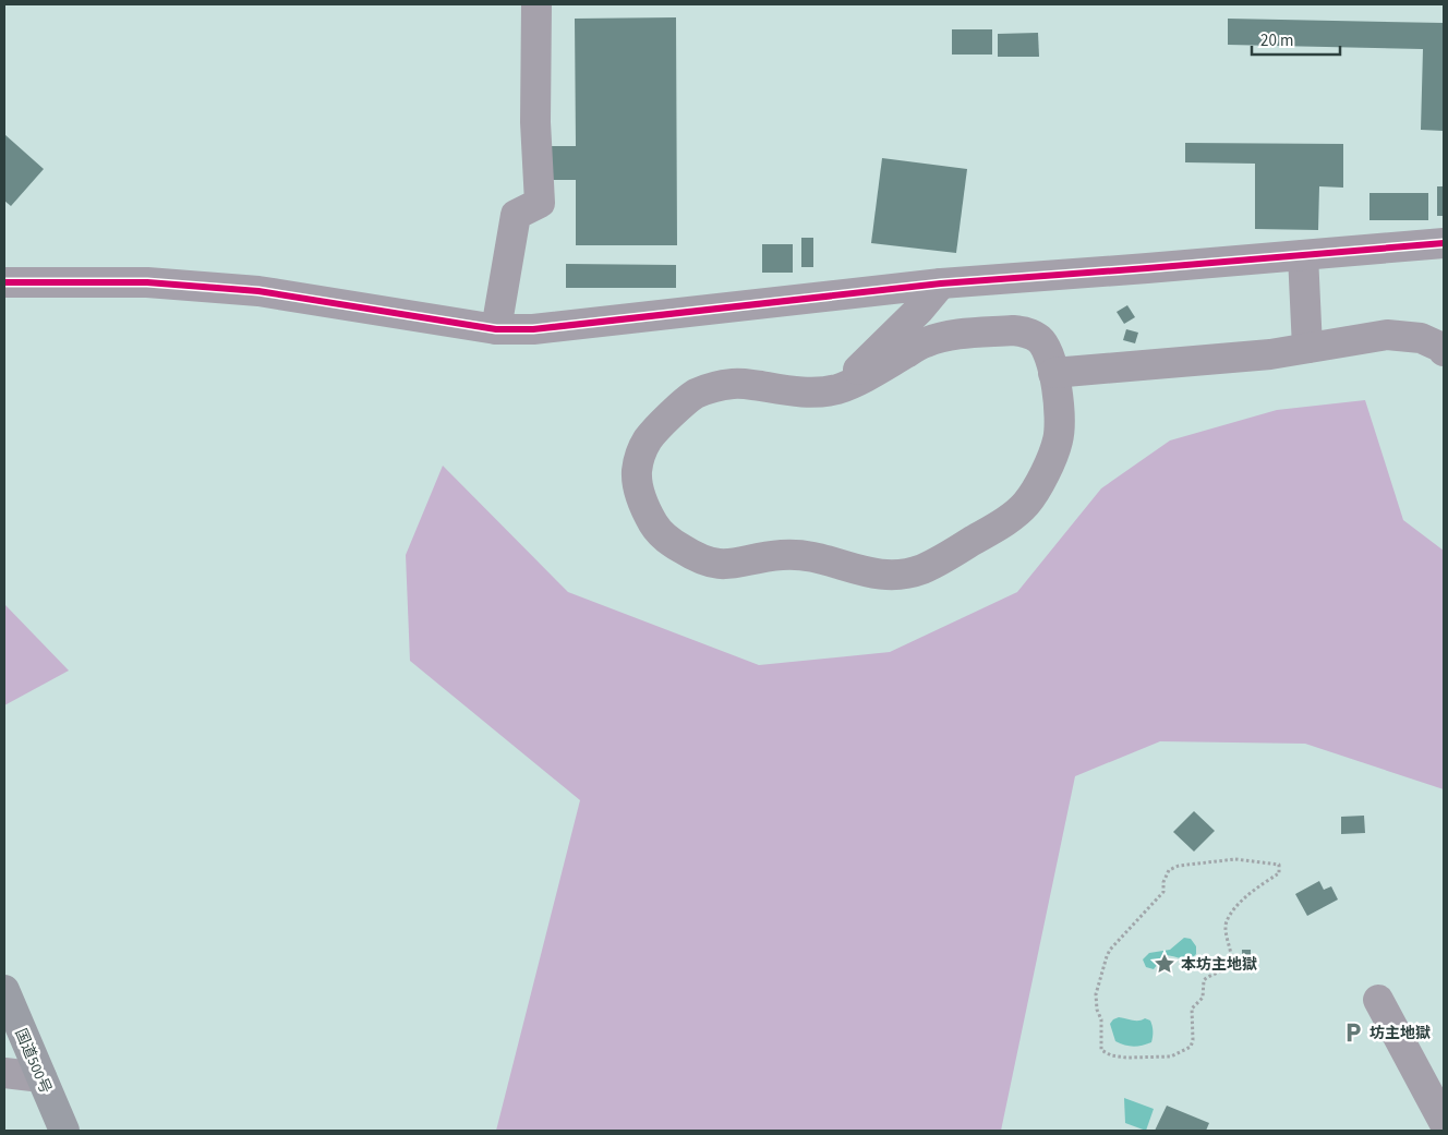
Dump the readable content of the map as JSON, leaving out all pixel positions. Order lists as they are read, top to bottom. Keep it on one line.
{"streets":{"highway":["国道500号"]},"places":{"place":["本坊主地獄"],"parking":["坊主地獄"]},"scale_bar":"20 m"}
